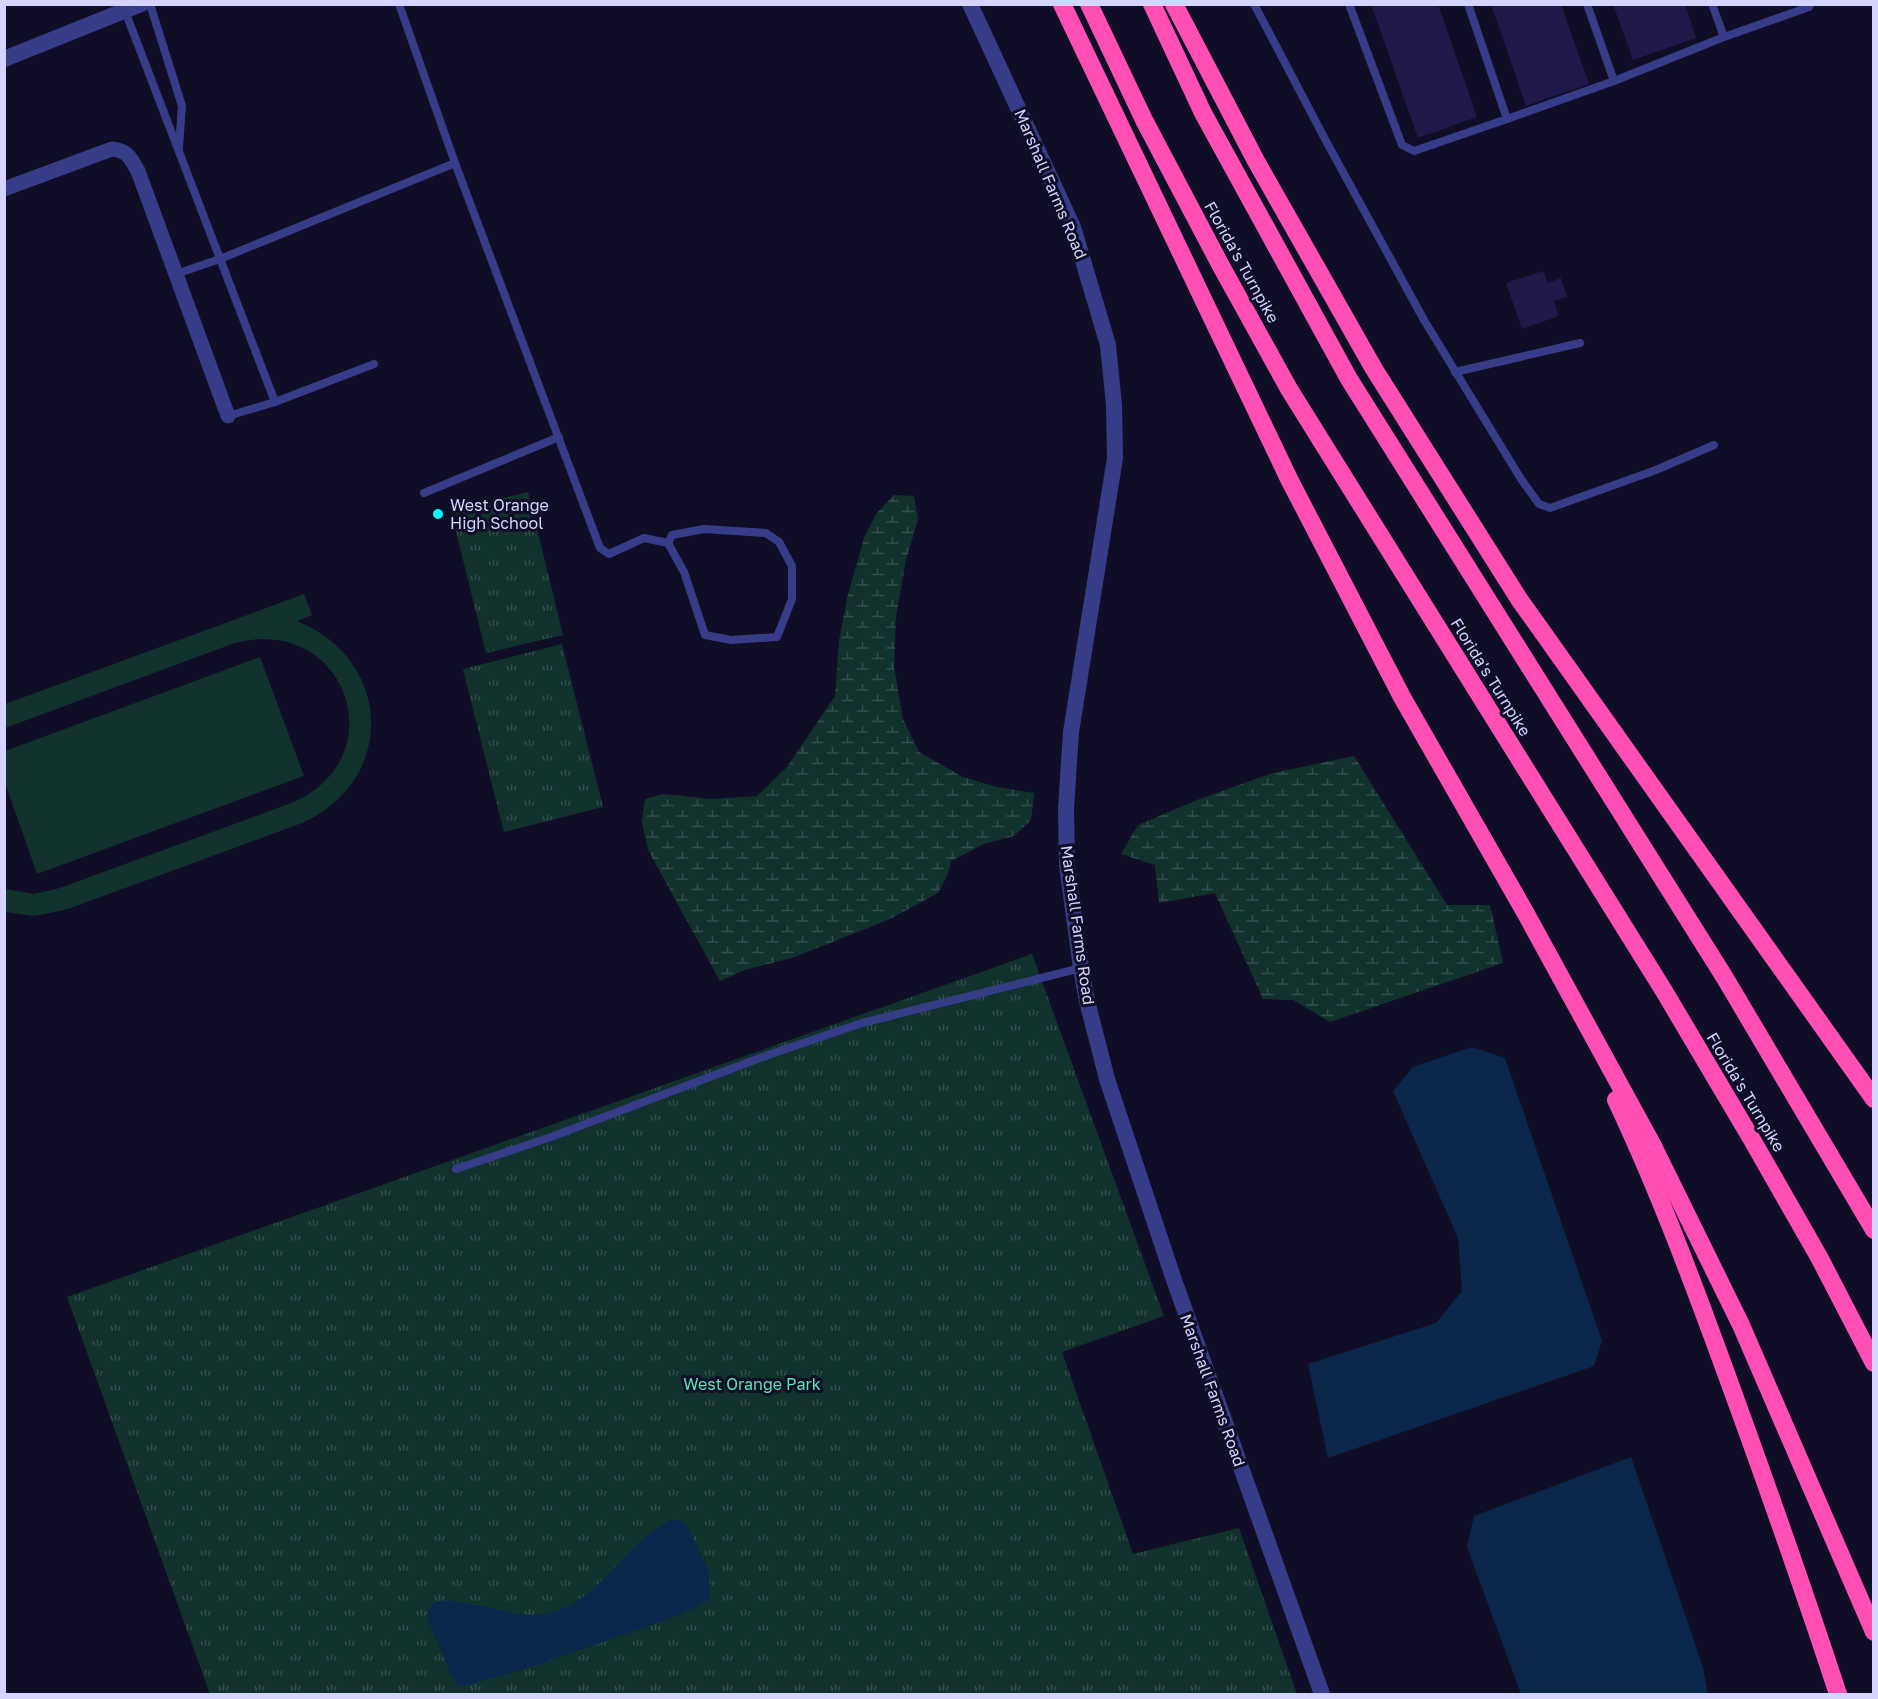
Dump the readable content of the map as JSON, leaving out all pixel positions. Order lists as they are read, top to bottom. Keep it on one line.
{"streets":{"highway":["Florida's Turnpike"],"street":["Marshall Farms Road"]},"parks":["West Orange Park"],"places":["West Orange High School"]}
